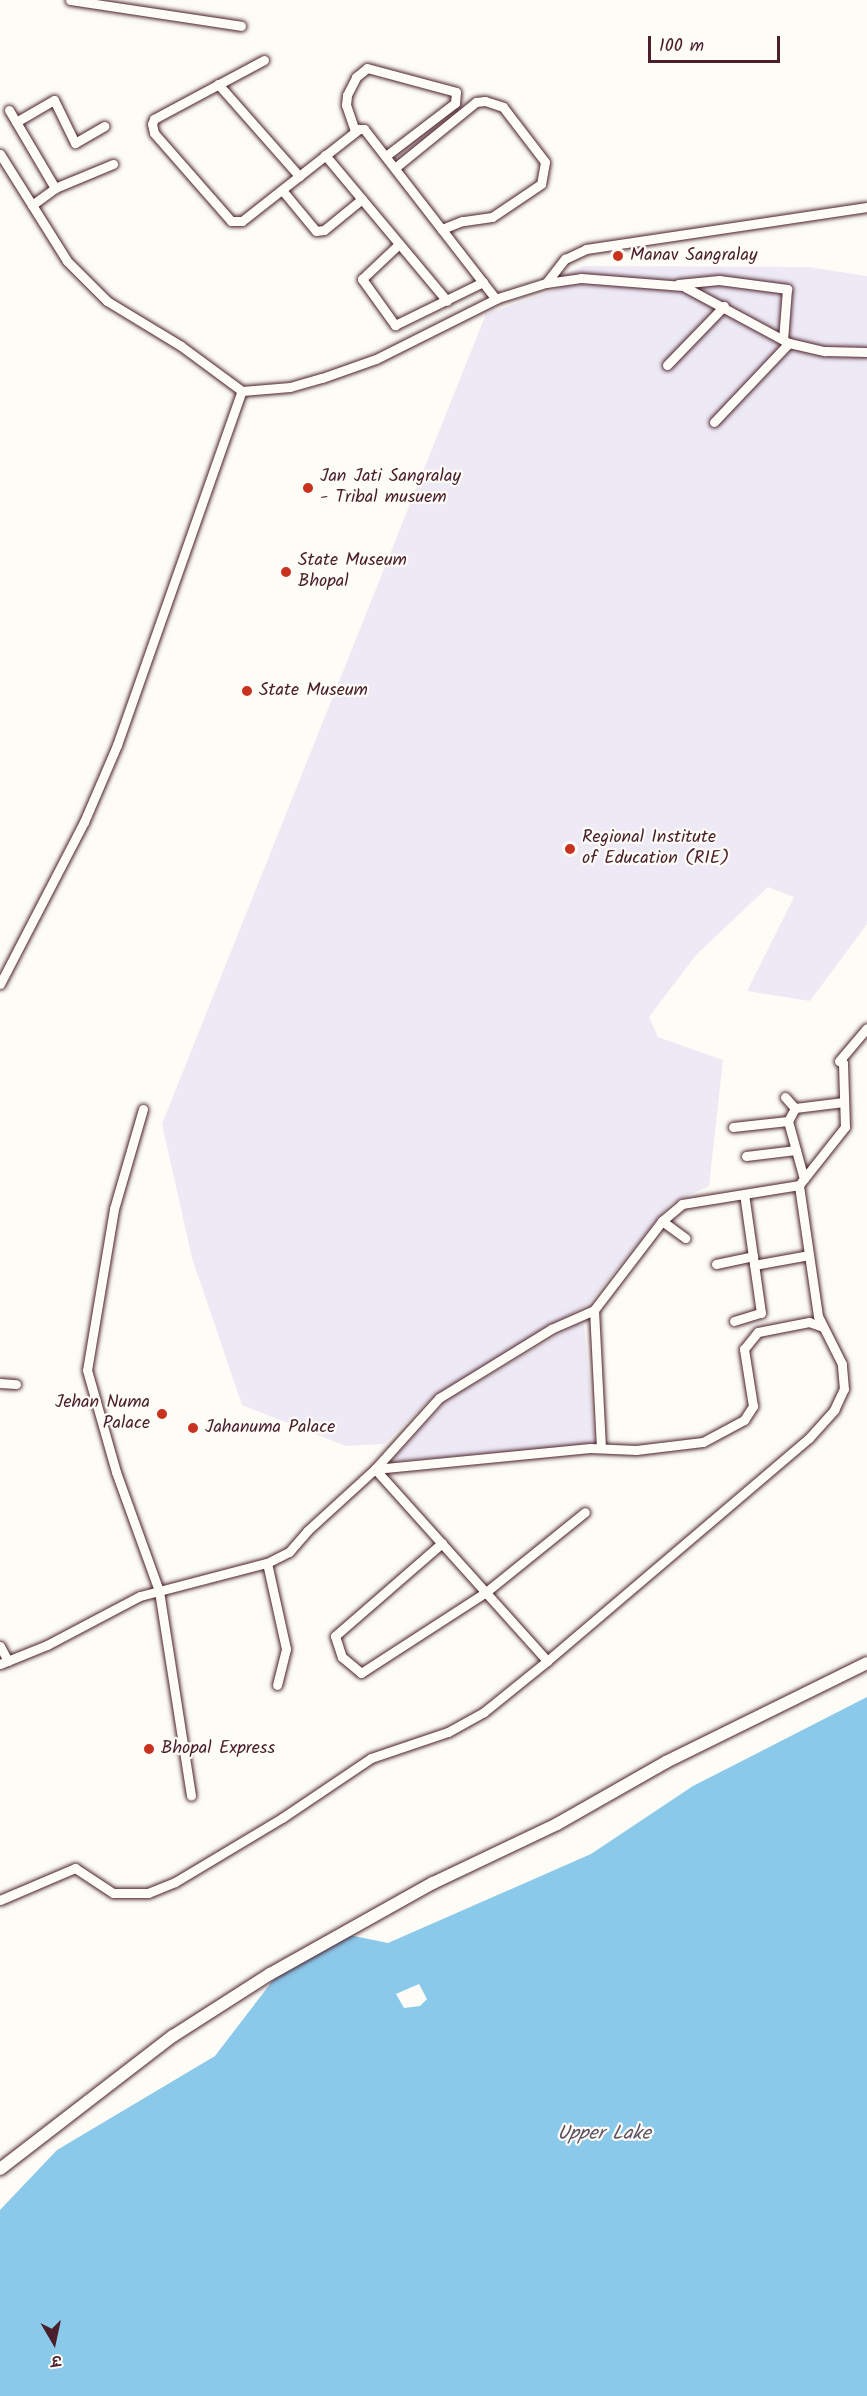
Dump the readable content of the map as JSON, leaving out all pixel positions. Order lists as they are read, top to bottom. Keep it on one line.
{"water":["Upper Lake"],"places":["Manav Sangralay","Jan Jati Sangralay - Tribal musuem","State Museum Bhopal","State Museum","Regional Institute of Education (RIE)","Jehan Numa Palace","Jahanuma Palace","Bhopal Express"],"scale_bar":"100 m","north":"bottom"}
